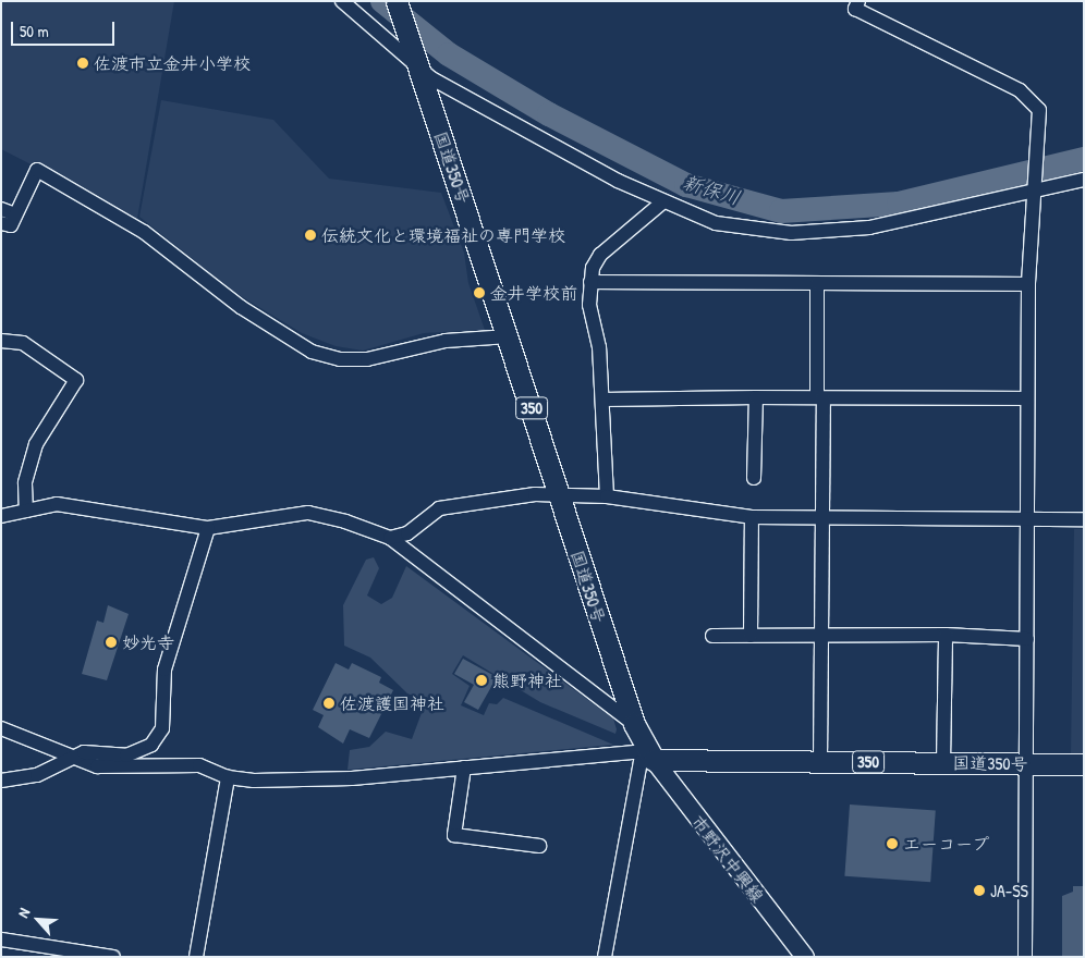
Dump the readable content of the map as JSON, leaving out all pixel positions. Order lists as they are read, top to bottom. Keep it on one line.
{"streets":{"highway":["国道350号","350"],"main road":["市野沢中興線"]},"crossings":[["国道350号","市野沢中興線"]],"water":["新保川"],"places":["佐渡市立金井小学校","伝統文化と環境福祉の専門学校","金井学校前","妙光寺","熊野神社","佐渡護国神社","エーコープ","JA-SS"],"scale_bar":"50 m","north":"top left"}
